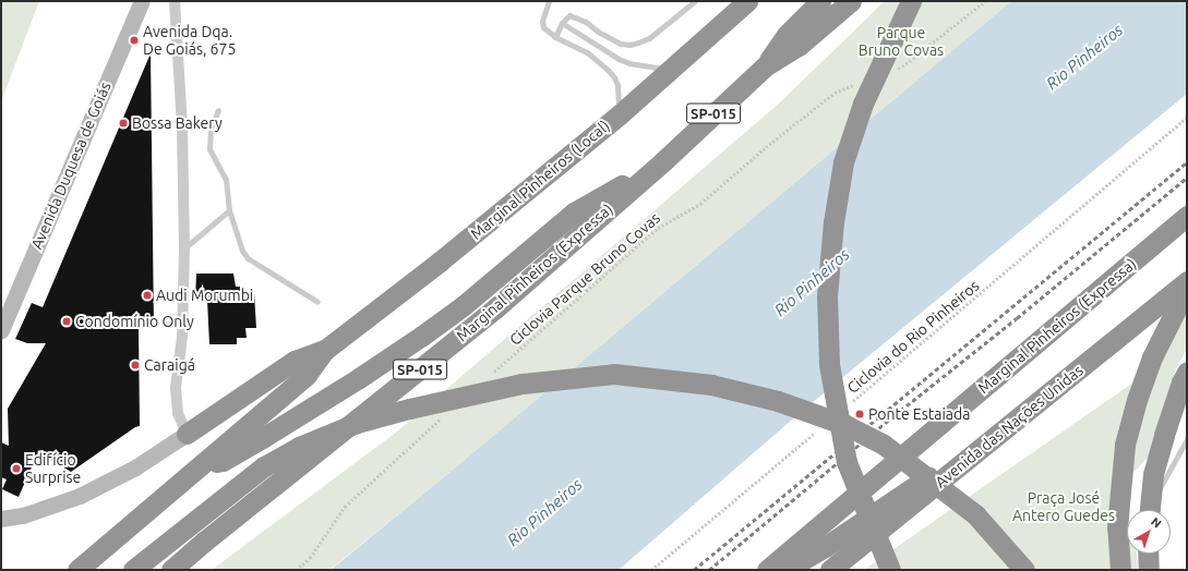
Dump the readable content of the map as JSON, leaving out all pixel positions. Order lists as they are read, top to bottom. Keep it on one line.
{"streets":{"highway":["SP-015","Marginal Pinheiros (Local)","Marginal Pinheiros (Expressa)","Avenida das Nações Unidas"],"street":["Avenida Duquesa de Goiás"],"path":["Ciclovia Parque Bruno Covas","Ciclovia do Rio Pinheiros"]},"water":["Rio Pinheiros"],"parks":["Parque Bruno Covas","Praça José Antero Guedes"],"places":["Avenida Dqa. De Goiás, 675","Bossa Bakery","Audi Morumbi","Condomínio Only","Caraigá","Ponte Estaiada","Edifício Surprise"],"north":"top right"}
